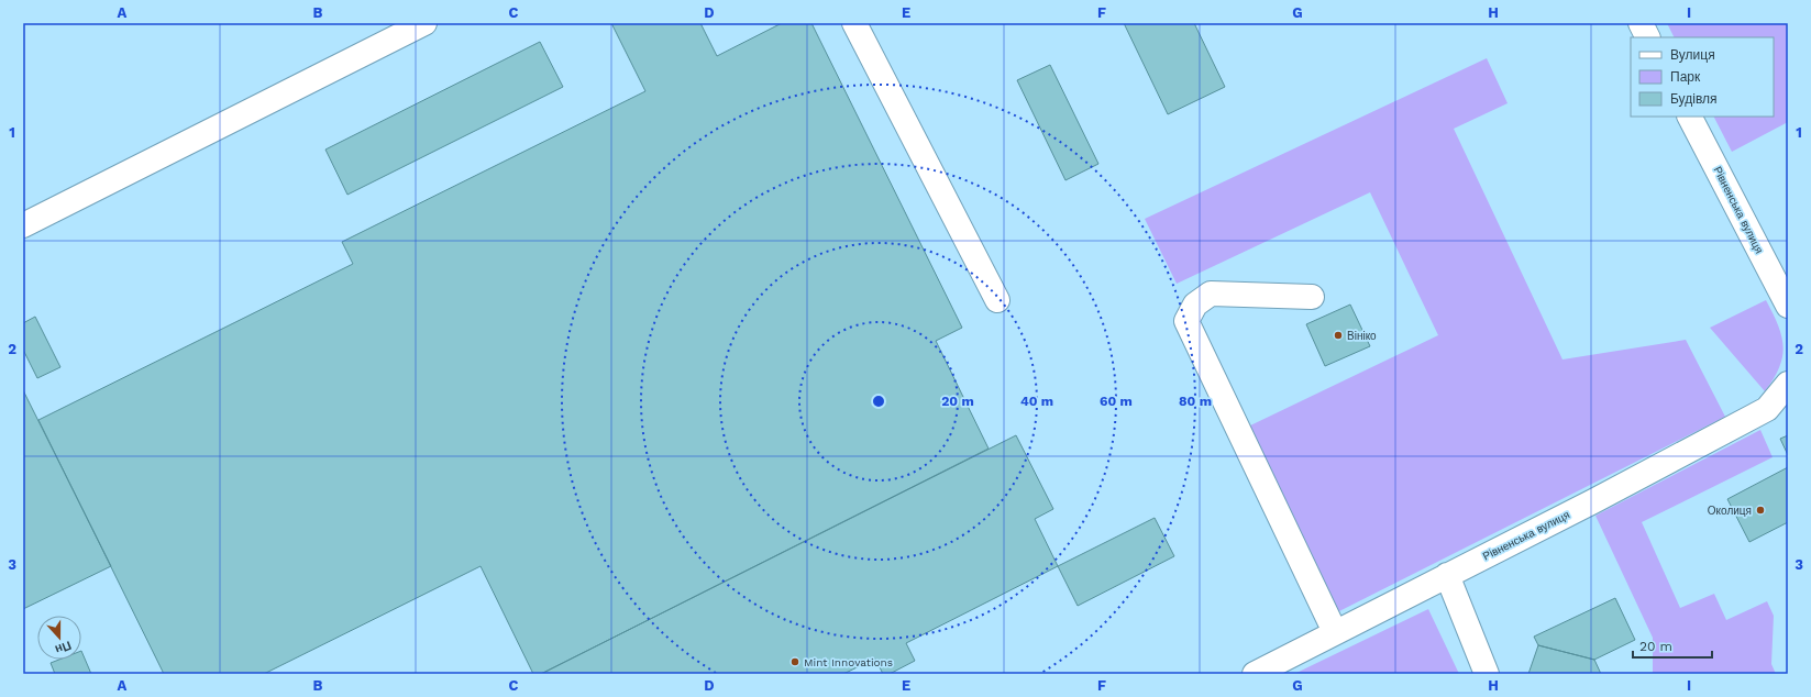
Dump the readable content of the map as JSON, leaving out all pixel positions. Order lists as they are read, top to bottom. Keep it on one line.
{"streets":{"street":["Рівненська вулиця"]},"places":["Вініко","Околиця","Mint Innovations"],"legend":["Вулиця","Парк","Будівля"],"scale_bar":"20 m","north":"bottom","grid":{"columns":["A","B","C","D","E","F","G","H","I"],"rows":["1","2","3"]},"rings":["20 m","40 m","60 m","80 m"]}
